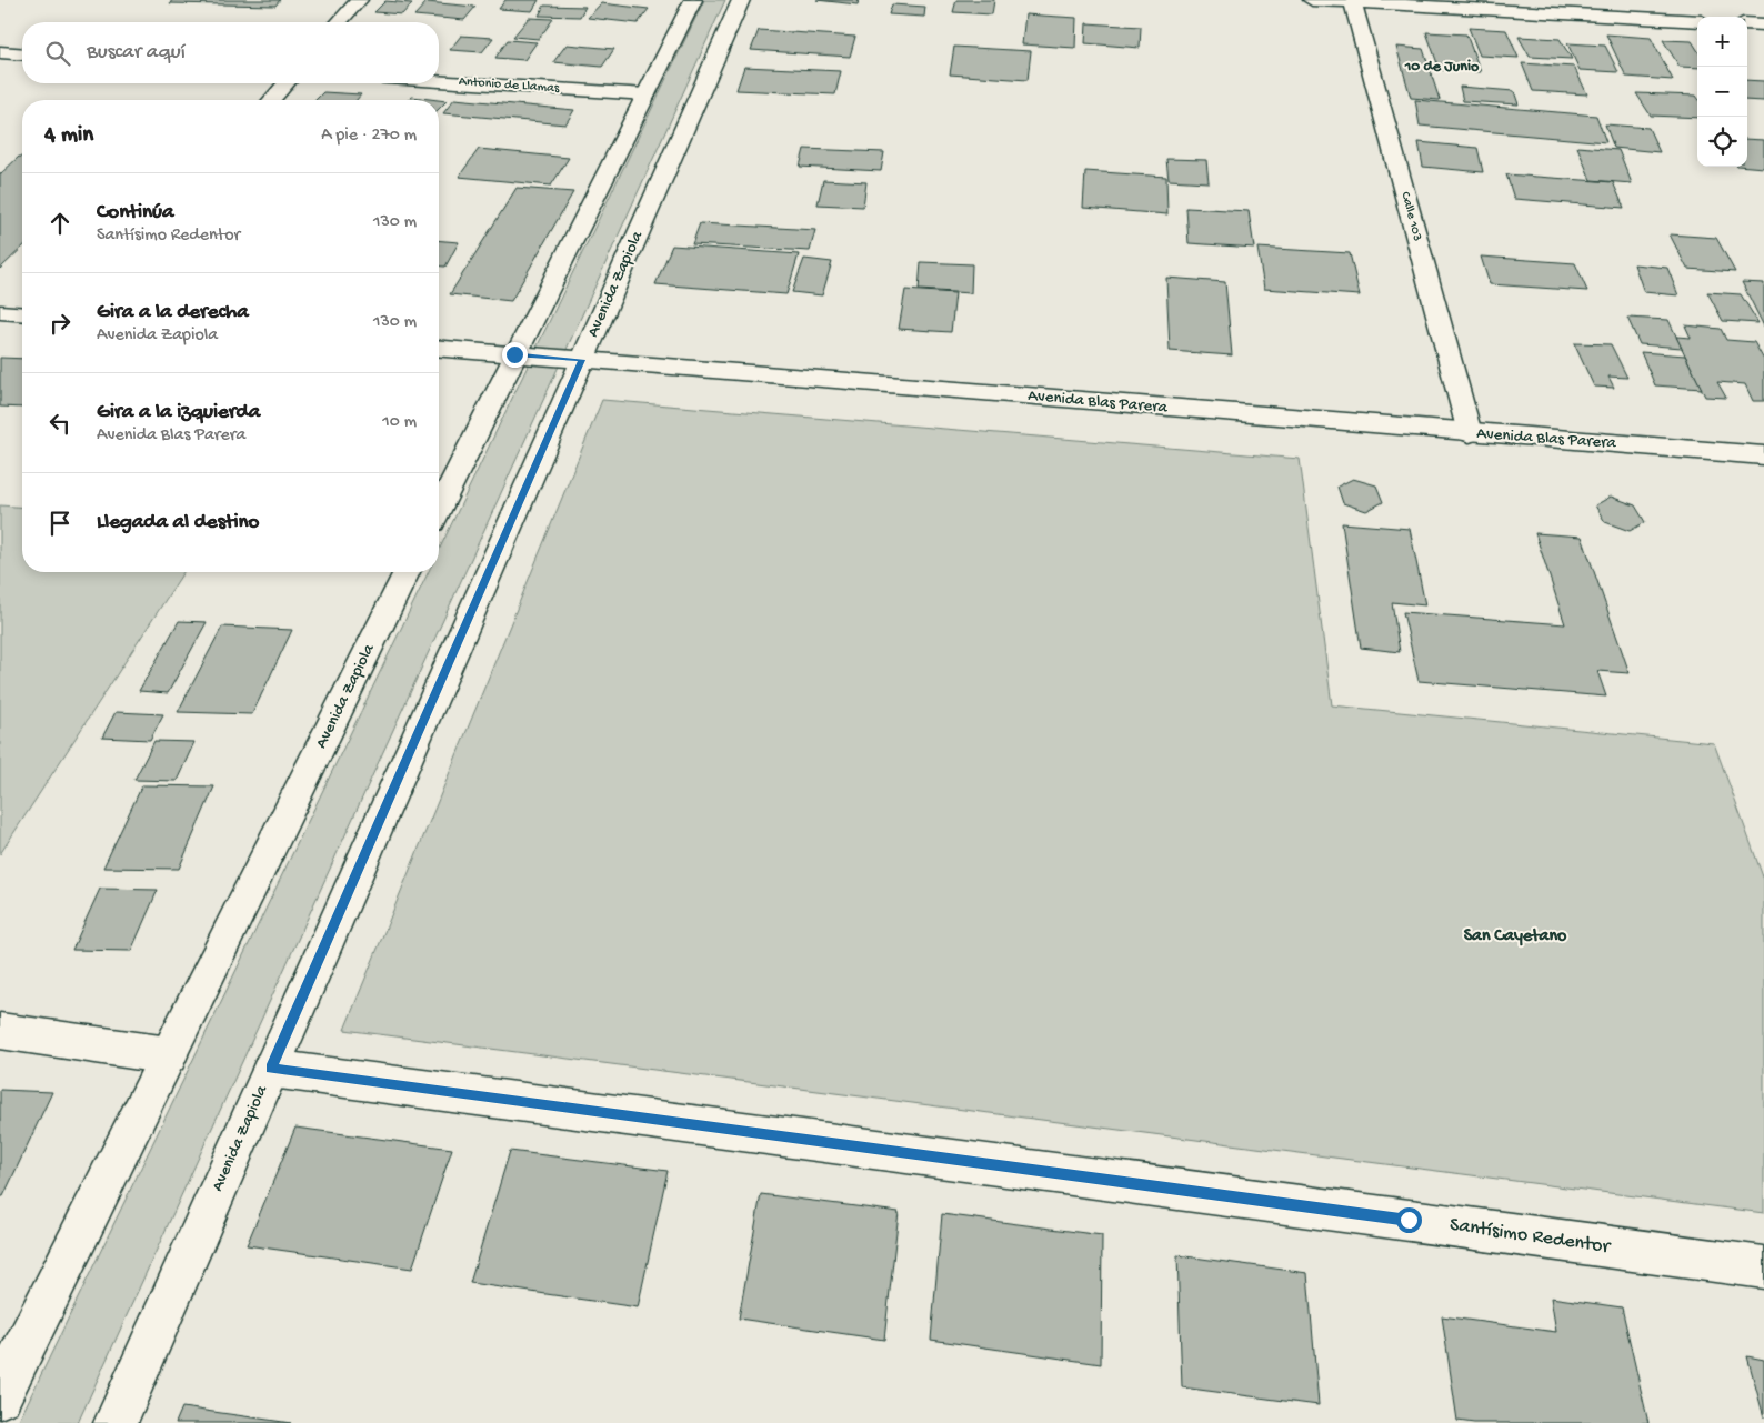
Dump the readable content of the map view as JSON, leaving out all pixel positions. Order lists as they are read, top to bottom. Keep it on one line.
{"streets":{"main road":["Antonio de Llamas","Calle 103","Avenida Zapiola","Avenida Blas Parera","Santísimo Redentor"]},"crossings":[["Calle 103","Avenida Blas Parera"],["Avenida Zapiola","Avenida Blas Parera"],["Avenida Zapiola","Santísimo Redentor"]],"districts":["10 de Junio","San Cayetano"],"page":{"map_buttons":["+","−"],"search":"Buscar aquí","heading":["4 min","A pie · 270 m"],"list":[["Continúa","Santísimo Redentor","130 m"],["Gira a la derecha","Avenida Zapiola","130 m"],["Gira a la izquierda","Avenida Blas Parera","10 m"],"Llegada al destino"]}}
